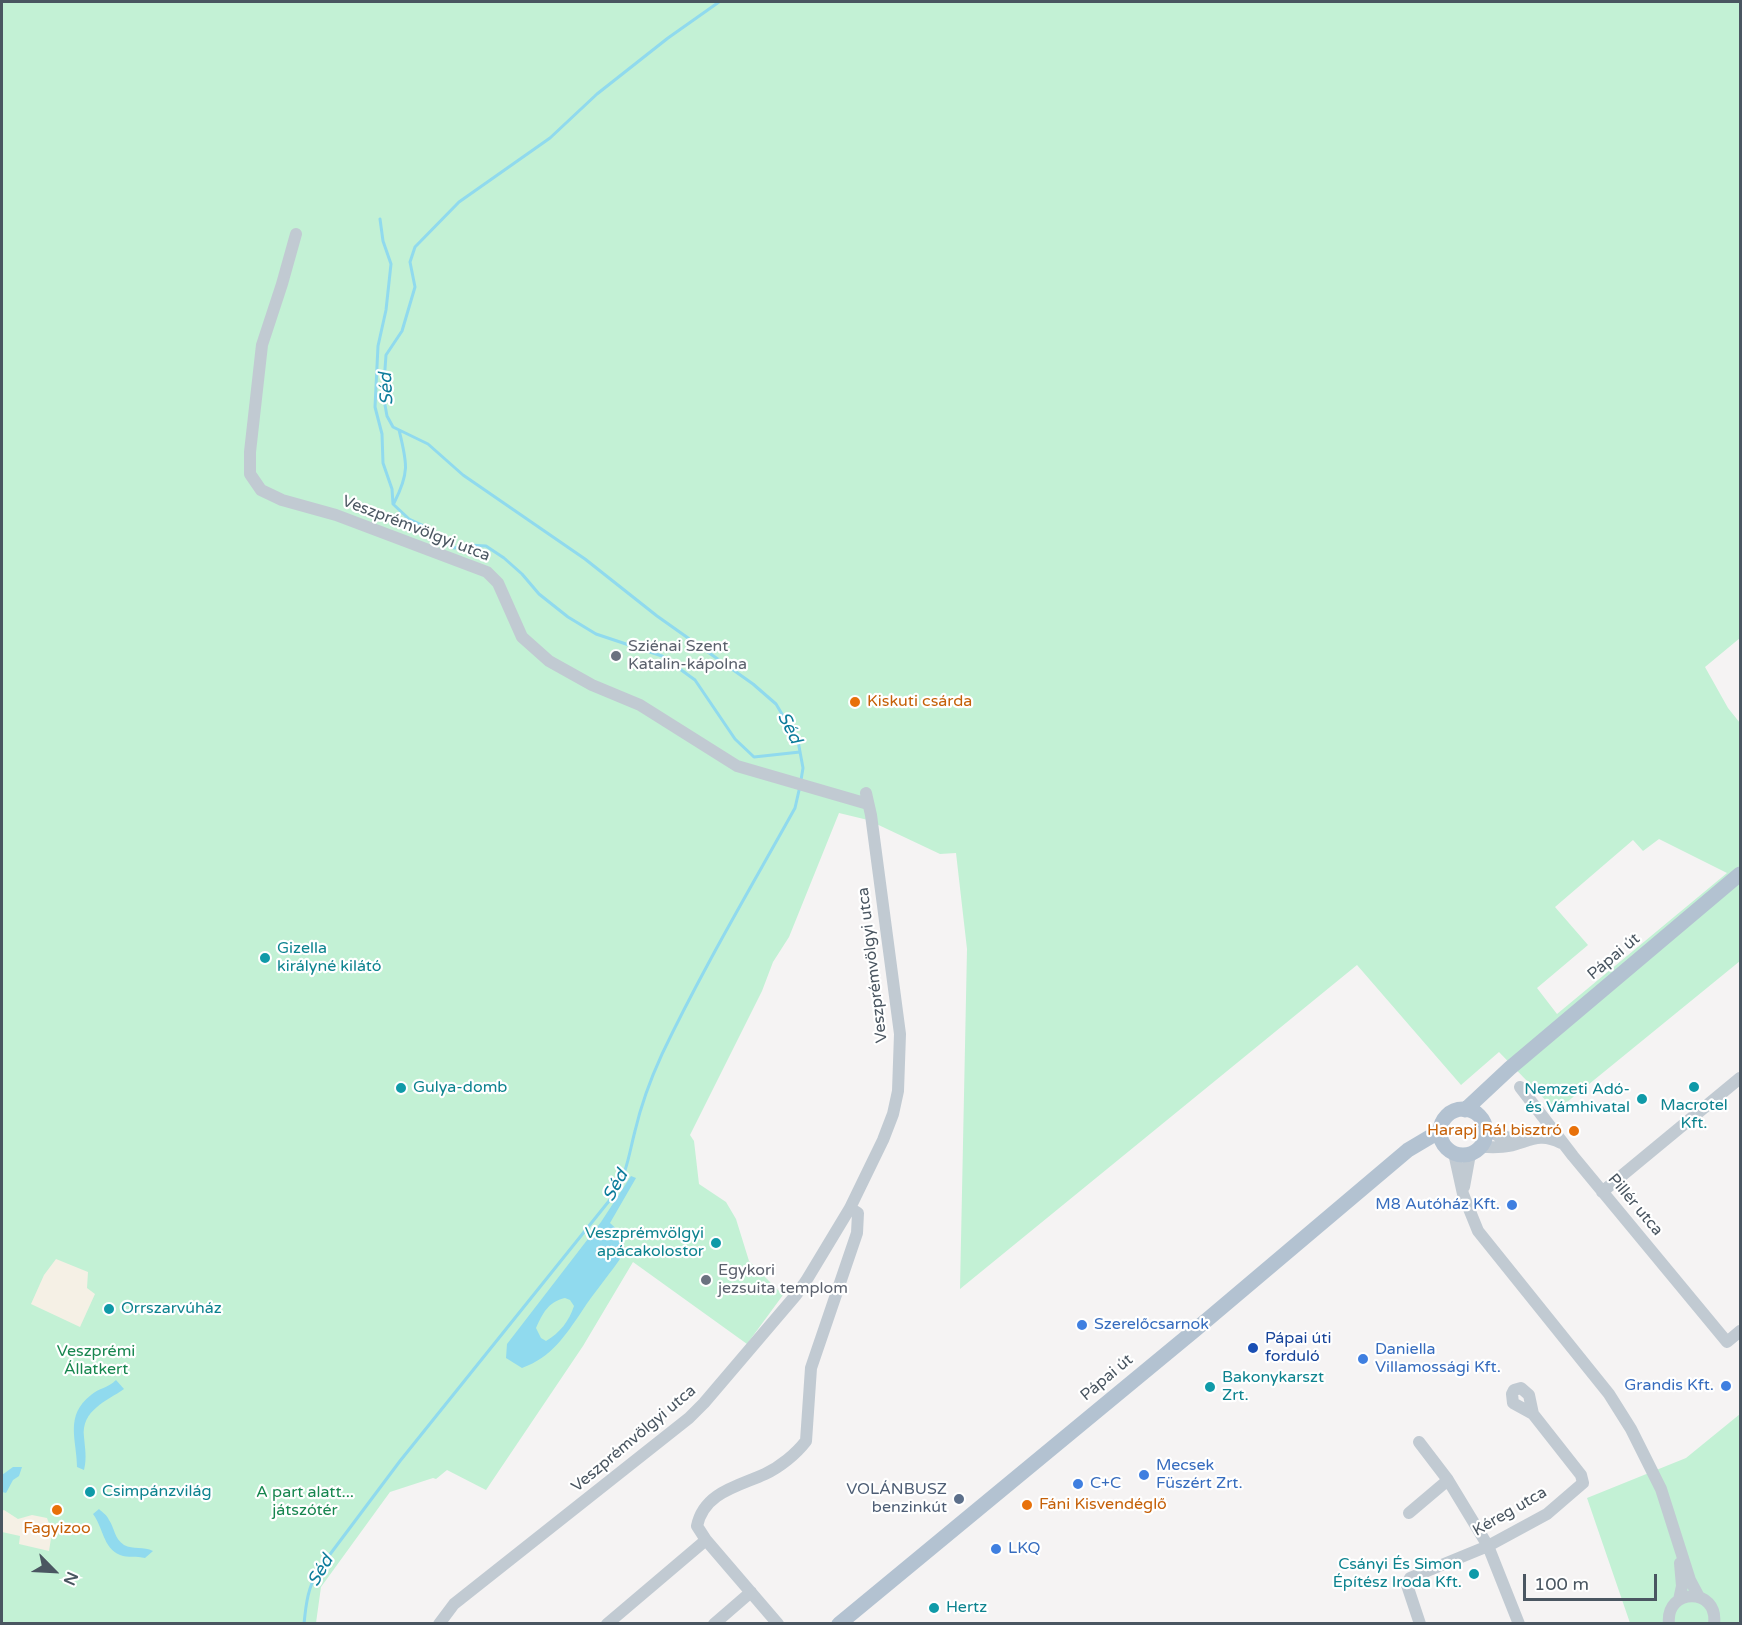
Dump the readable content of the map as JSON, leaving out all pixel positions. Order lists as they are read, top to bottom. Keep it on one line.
{"streets":{"main road":["Pápai út"],"street":["Veszprémvölgyi utca","Pillér utca","Kéreg utca"]},"water":["Séd"],"parks":["Veszprémi Állatkert","A part alatt... játszótér"],"places":["Sziénai Szent Katalin-kápolna","Kiskuti csárda","Gizella királyné kilátó","Macrotel Kft.","Gulya-domb","Nemzeti Adó- és Vámhivatal","Harapj Rá! bisztró","M8 Autóház Kft.","Veszprémvölgyi apácakolostor","Egykori jezsuita templom","Orrszarvúház","Szerelőcsarnok","Pápai úti forduló","Daniella Villamossági Kft.","Grandis Kft.","Bakonykarszt Zrt.","Mecsek Füszért Zrt.","C+C","Csimpánzvilág","VOLÁNBUSZ benzinkút","Fáni Kisvendéglő","Fagyizoo","LKQ","Csányi És Simon Építész Iroda Kft.","Hertz"],"scale_bar":"100 m","north":"bottom right"}
